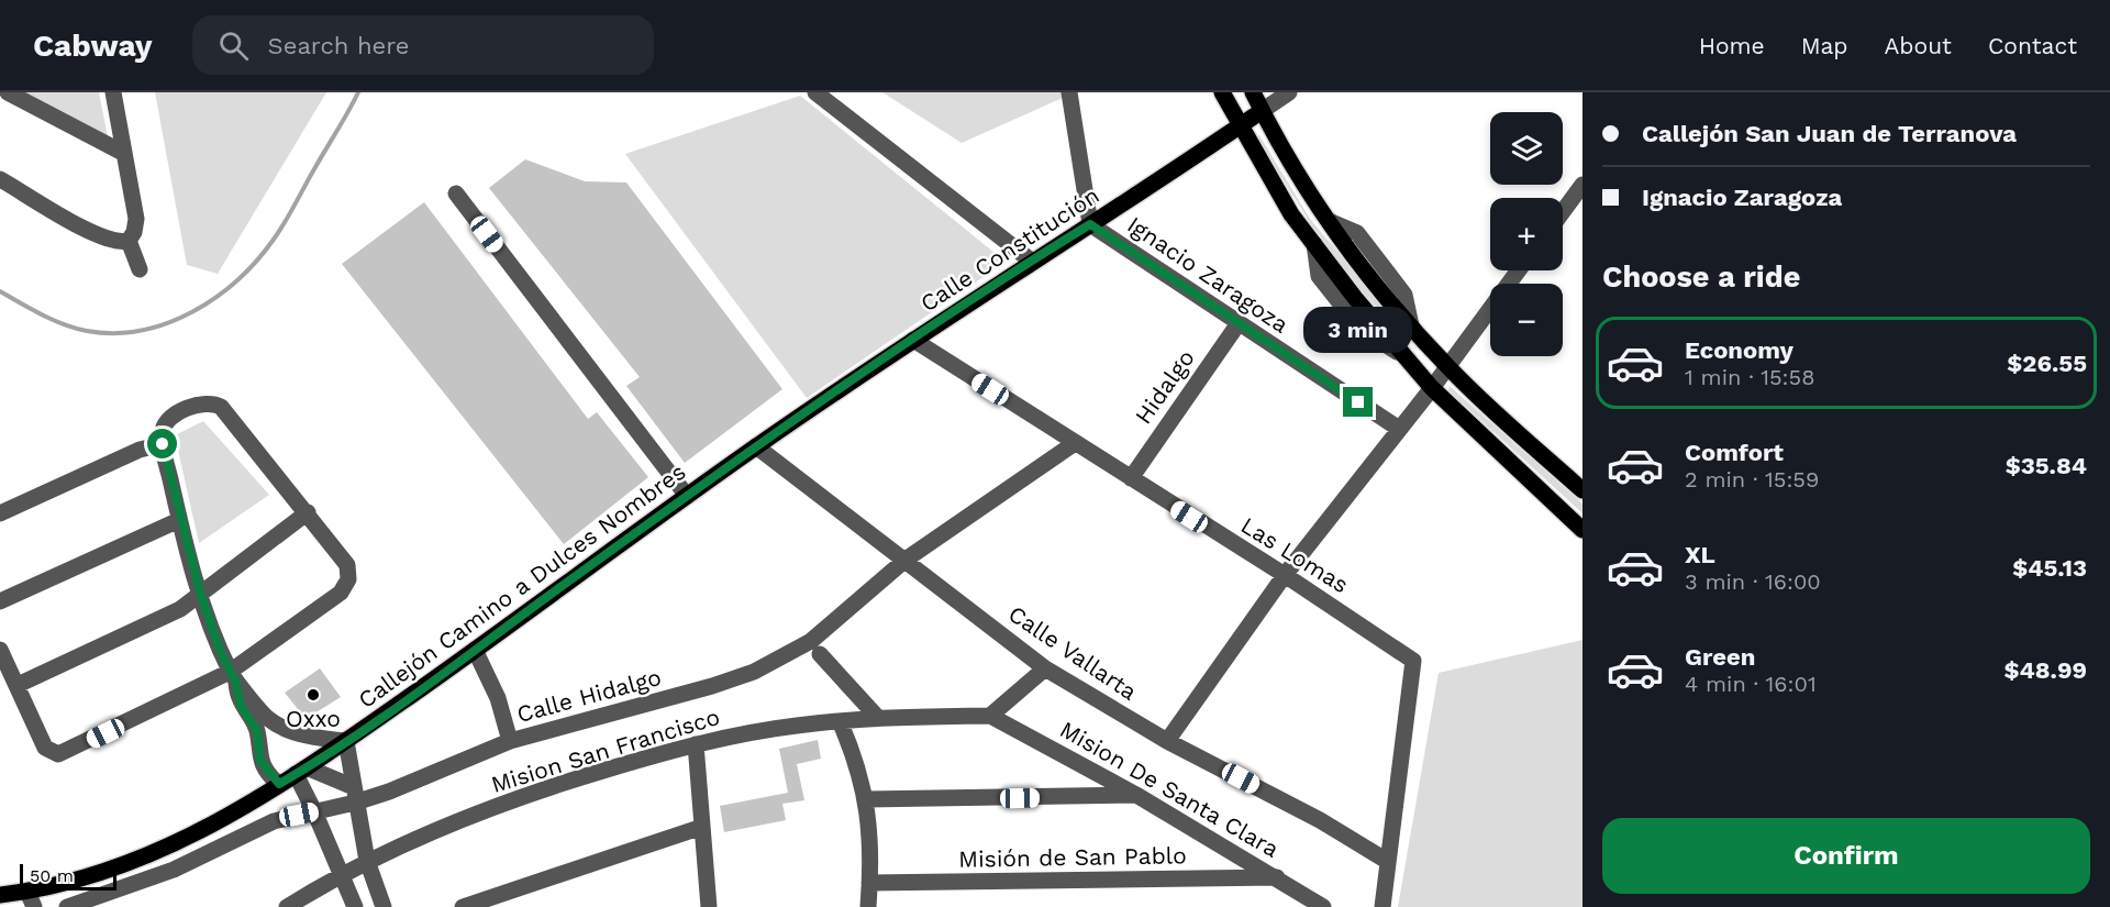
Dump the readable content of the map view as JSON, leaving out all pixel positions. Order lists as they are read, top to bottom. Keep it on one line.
{"streets":{"main road":["Calle Constitución","Callejón Camino a Dulces Nombres"],"street":["Ignacio Zaragoza","Hidalgo","Las Lomas","Calle Vallarta","Calle Hidalgo","Mision San Francisco","Mision De Santa Clara","Misión de San Pablo"]},"crossings":[["Calle Constitución","Ignacio Zaragoza"],["Calle Constitución","Las Lomas"],["Calle Constitución","Callejón Camino a Dulces Nombres"],["Calle Constitución","Calle Vallarta"],["Ignacio Zaragoza","Hidalgo"],["Hidalgo","Las Lomas"],["Las Lomas","Calle Vallarta"],["Las Lomas","Calle Hidalgo"],["Callejón Camino a Dulces Nombres","Calle Vallarta"],["Calle Vallarta","Calle Hidalgo"],["Mision San Francisco","Mision De Santa Clara"],["Mision De Santa Clara","Misión de San Pablo"]],"places":["Oxxo"],"scale_bar":"50 m","page":{"header":"Cabway","search":"Search here","nav":["Home","Map","About","Contact"],"banner":["Callejón San Juan de Terranova","Ignacio Zaragoza"],"map_buttons":["+","−"],"heading":"Choose a ride","bubble":"3 min","list":[{"name":"Economy","note":"1 min · 15:58","value":"$26.55"},{"name":"Comfort","note":"2 min · 15:59","value":"$35.84"},{"name":"XL","note":"3 min · 16:00","value":"$45.13"},{"name":"Green","note":"4 min · 16:01","value":"$48.99"}],"buttons":"Confirm","scale":"50 m"}}
